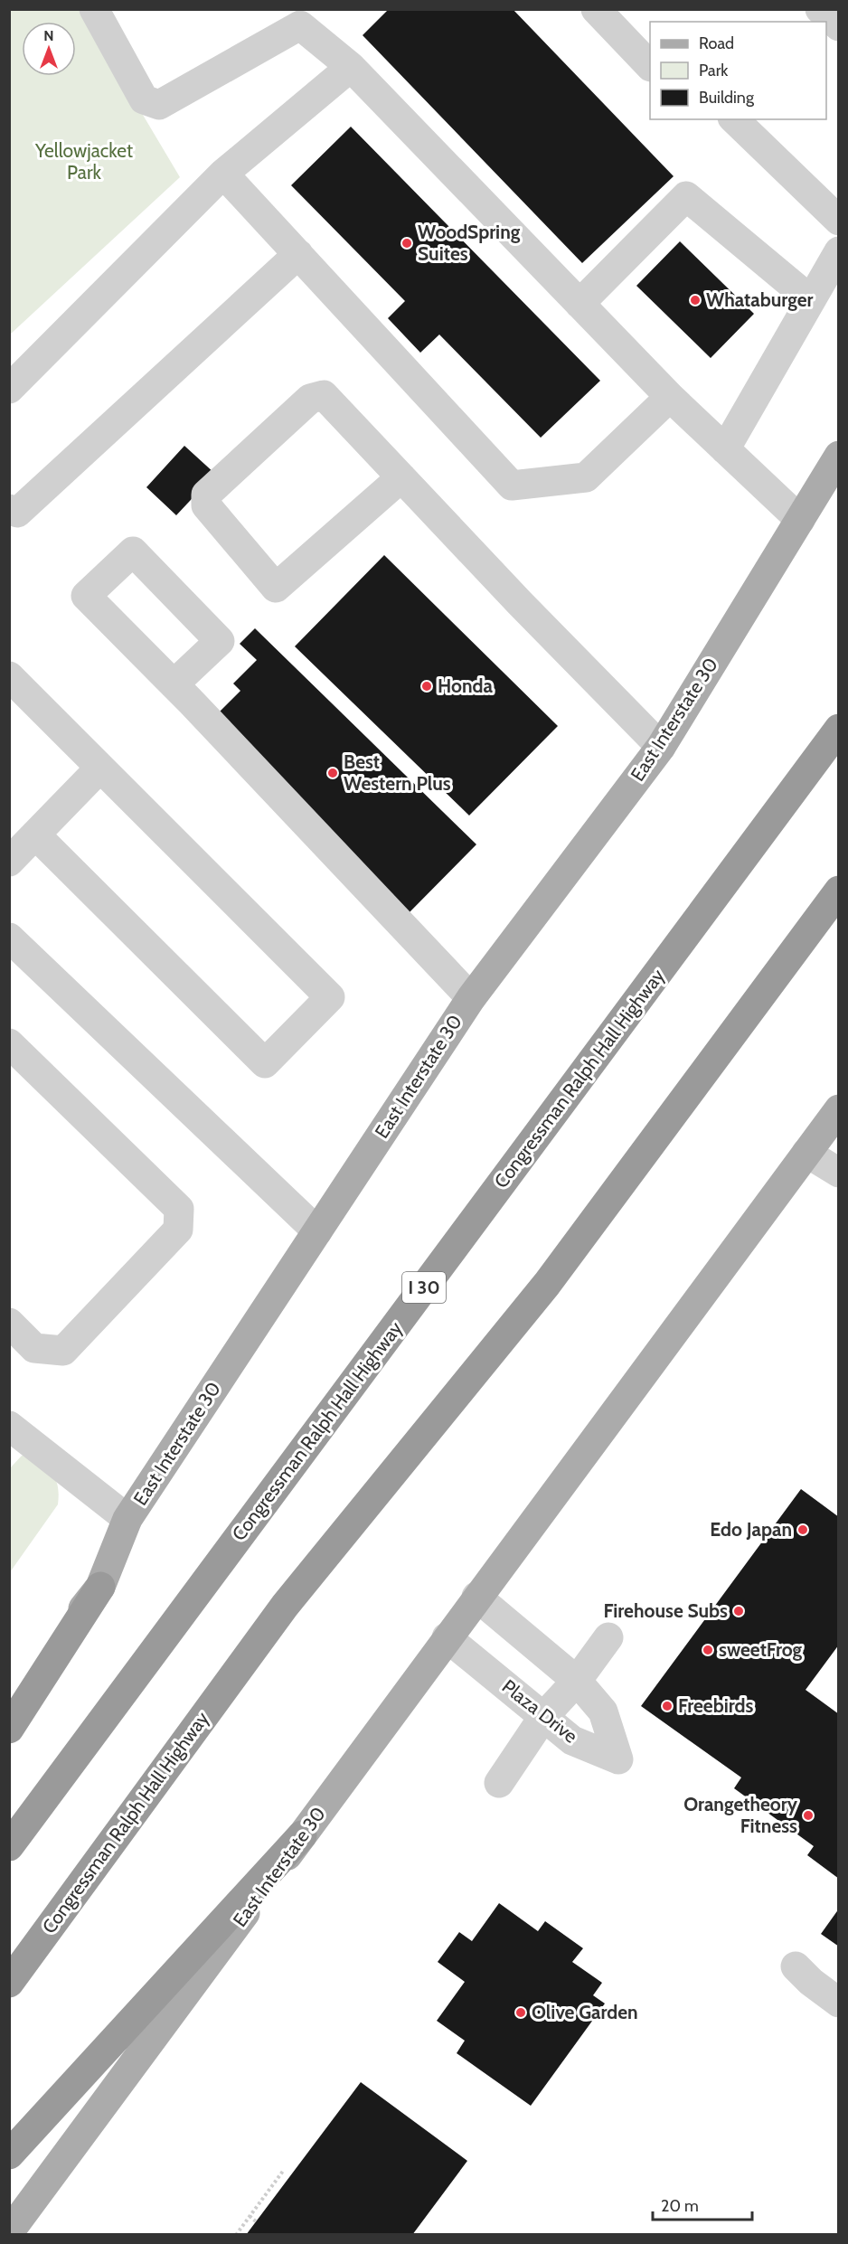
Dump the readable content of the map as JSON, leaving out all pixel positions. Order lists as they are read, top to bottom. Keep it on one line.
{"streets":{"highway":["Congressman Ralph Hall Highway","I 30"],"main road":["East Interstate 30"],"lane":["Plaza Drive"]},"crossings":[["East Interstate 30","Plaza Drive"]],"parks":["Yellowjacket Park"],"places":["WoodSpring Suites","Whataburger","Honda","Best Western Plus","Edo Japan","Firehouse Subs","sweetFrog","Freebirds","Orangetheory Fitness","Olive Garden"],"legend":["Road","Park","Building"],"scale_bar":"20 m","north":"top"}
